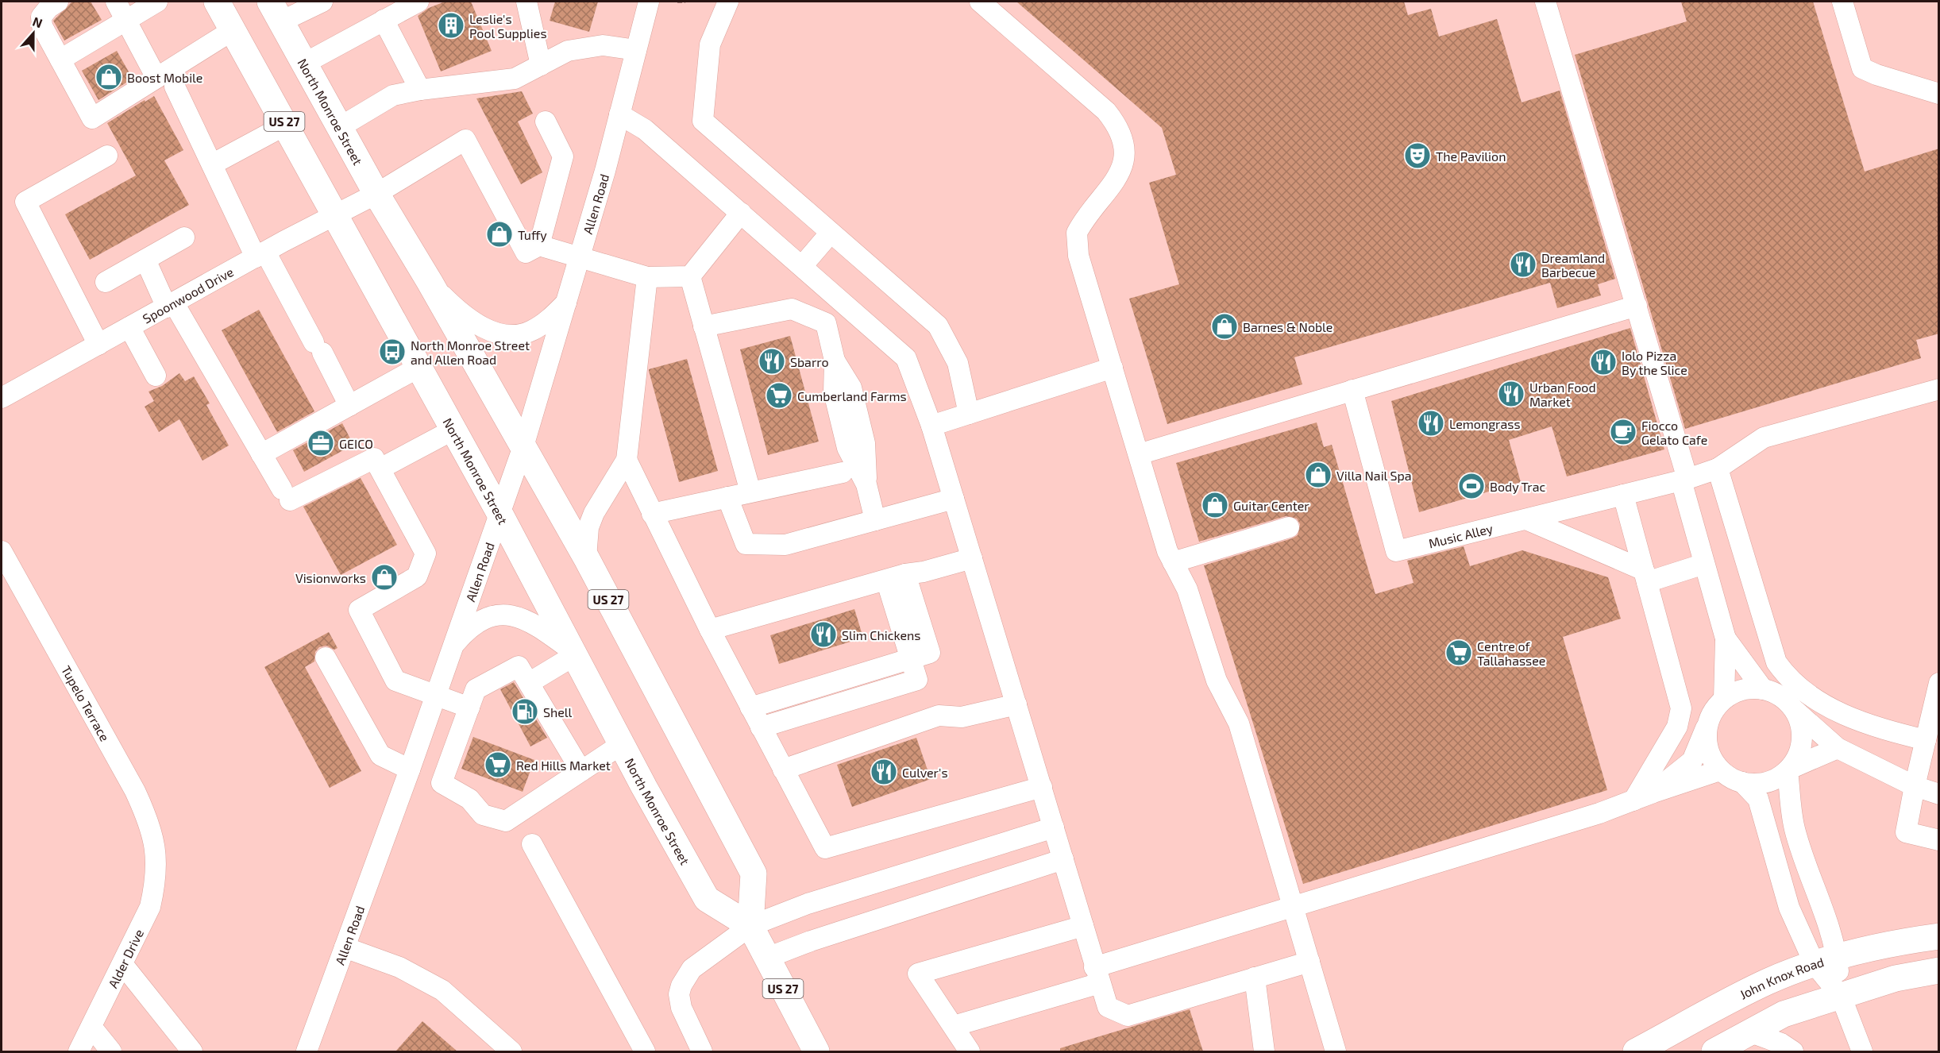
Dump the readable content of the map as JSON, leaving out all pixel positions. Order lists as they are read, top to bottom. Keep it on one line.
{"streets":{"main road":["North Monroe Street","US 27","John Knox Road"],"street":["Allen Road","Spoonwood Drive","Music Alley","Tupelo Terrace","Alder Drive"]},"crossings":[["North Monroe Street","US 27"],["North Monroe Street","Allen Road"],["North Monroe Street","Spoonwood Drive"],["Tupelo Terrace","Alder Drive"]],"places":{"building":["Leslie's Pool Supplies"],"shop":["Boost Mobile","Tuffy","Barnes & Noble","Villa Nail Spa","Guitar Center","Visionworks"],"theatre":["The Pavilion"],"restaurant":["Dreamland Barbecue","Sbarro","Iolo Pizza By the Slice","Urban Food Market","Lemongrass","Slim Chickens","Culver's"],"bus stop":["North Monroe Street and Allen Road"],"supermarket":["Cumberland Farms","Centre of Tallahassee","Red Hills Market"],"cafe":["Fiocco Gelato Cafe"],"office":["GEICO"],"sports":["Body Trac"],"fuel station":["Shell"]},"north":"top"}
